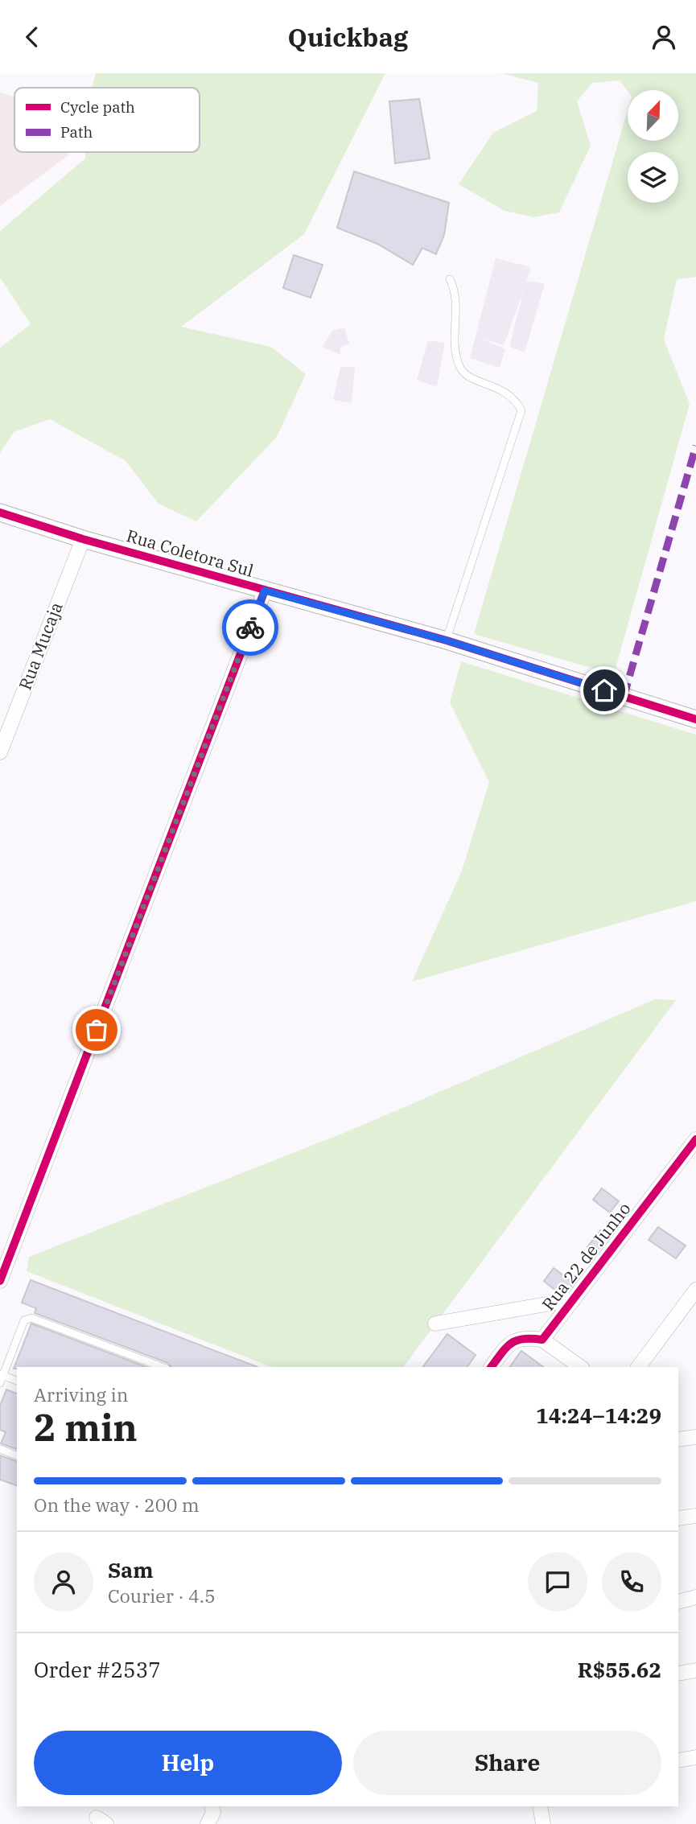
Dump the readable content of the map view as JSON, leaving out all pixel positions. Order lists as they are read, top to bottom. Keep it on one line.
{"streets":{"street":["Rua Coletora Sul","Rua Mucaja","Rua 22 de Junho"]},"crossings":[["Rua Coletora Sul","Rua Mucaja"]],"legend":["Cycle path","Path"],"north":"top right","page":{"header":"Quickbag","heading":["2 min","Arriving in","14:24–14:29"],"panel":["Sam","Courier · 4.5","Order #2537","R$55.62"],"bar":"On the way · 200 m","buttons":["Help","Share"]}}
